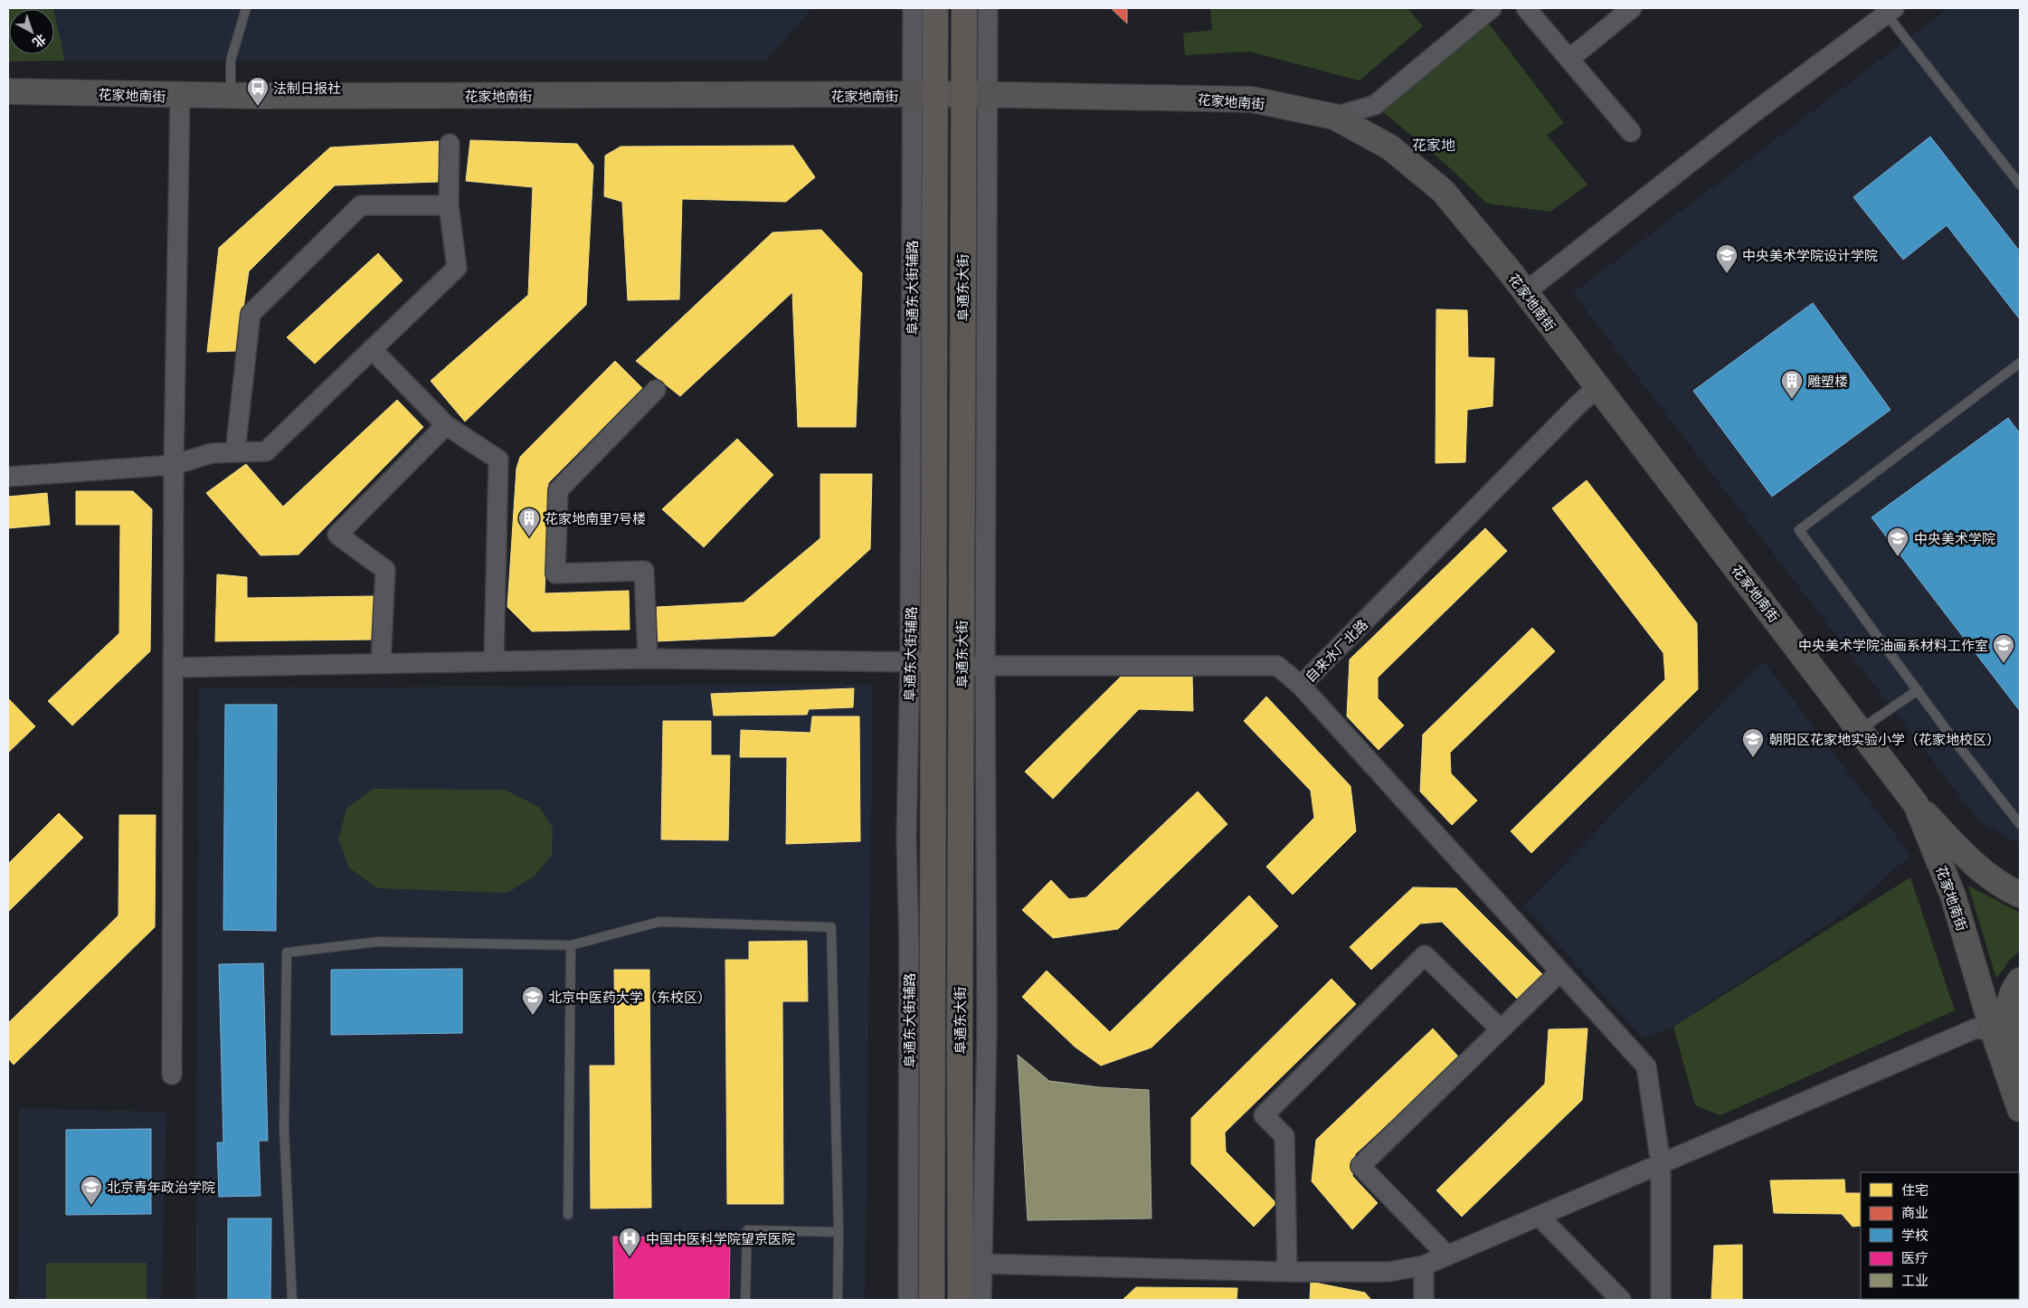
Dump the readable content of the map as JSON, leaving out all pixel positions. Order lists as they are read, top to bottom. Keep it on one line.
{"streets":{"main road":["阜通东大街"],"street":["花家地南街","阜通东大街辅路","自来水厂北路"]},"crossings":[["花家地南街","阜通东大街辅路"],["花家地南街","阜通东大街"],["花家地南街","自来水厂北路"],["阜通东大街辅路","阜通东大街"],["阜通东大街","自来水厂北路"]],"districts":["花家地"],"places":{"bus stop":["法制日报社"],"school or university":["中央美术学院设计学院","中央美术学院","中央美术学院油画系材料工作室","朝阳区花家地实验小学（花家地校区）","北京中医药大学（东校区）","北京青年政治学院"],"building":["雕塑楼","花家地南里7号楼"],"hospital":["中国中医科学院望京医院"]},"legend":["住宅","商业","学校","医疗","工业"],"north":"bottom right"}
